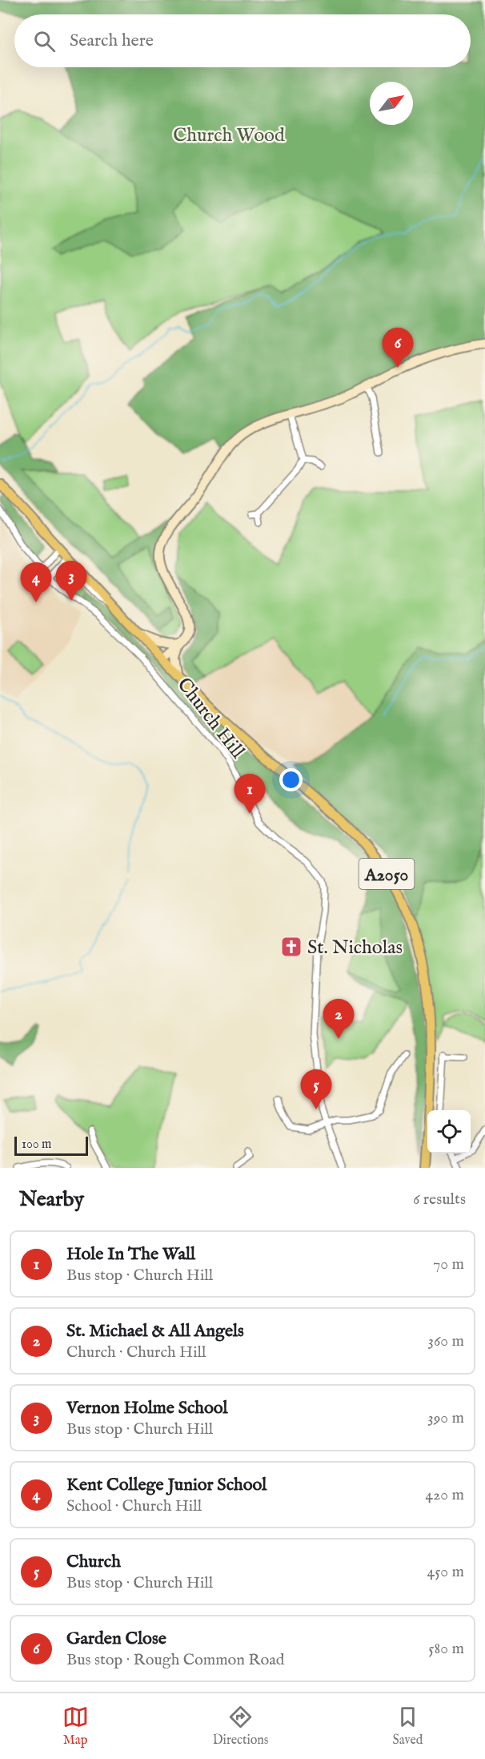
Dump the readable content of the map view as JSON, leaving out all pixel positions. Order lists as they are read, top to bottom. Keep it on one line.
{"streets":{"main road":["A2050"],"street":["Church Hill"]},"parks":["Church Wood"],"places":{"church":["St. Nicholas"]},"scale_bar":"100 m","north":"top right","page":{"search":"Search here","pins":["6","3","4","1","2","5"],"scale":"100 m","heading":["Nearby","6 results"],"list":[{"mark":"1","name":"Hole In The Wall","note":"Bus stop · Church Hill","value":"70 m"},{"mark":"2","name":"St. Michael & All Angels","note":"Church · Church Hill","value":"360 m"},{"mark":"3","name":"Vernon Holme School","note":"Bus stop · Church Hill","value":"390 m"},{"mark":"4","name":"Kent College Junior School","note":"School · Church Hill","value":"420 m"},{"mark":"5","name":"Church","note":"Bus stop · Church Hill","value":"450 m"},{"mark":"6","name":"Garden Close","note":"Bus stop · Rough Common Road","value":"580 m"}],"nav":["Map","Directions","Saved"]}}
